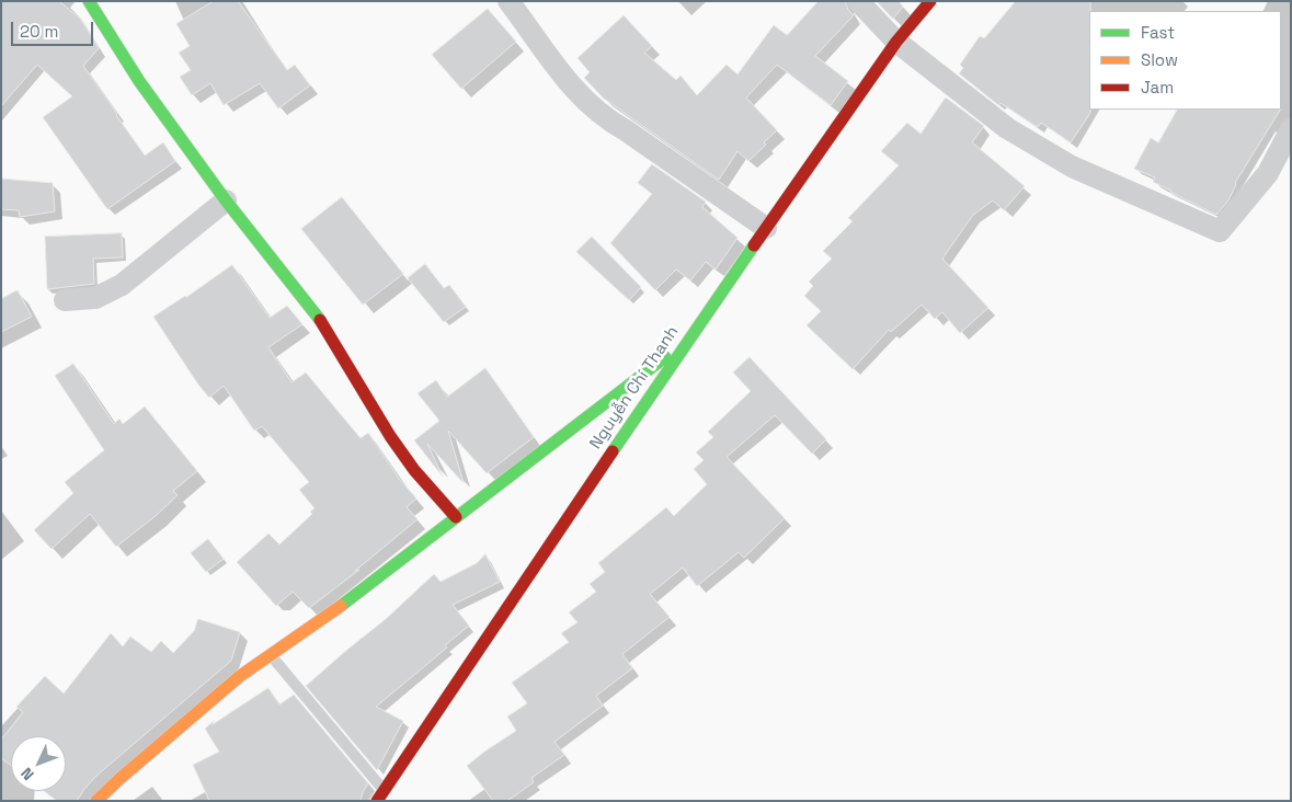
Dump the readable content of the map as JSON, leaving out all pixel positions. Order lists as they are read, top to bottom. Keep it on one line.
{"streets":{"street":["Nguyễn Chí Thanh"]},"legend":["Fast","Slow","Jam"],"scale_bar":"20 m","north":"bottom left"}
